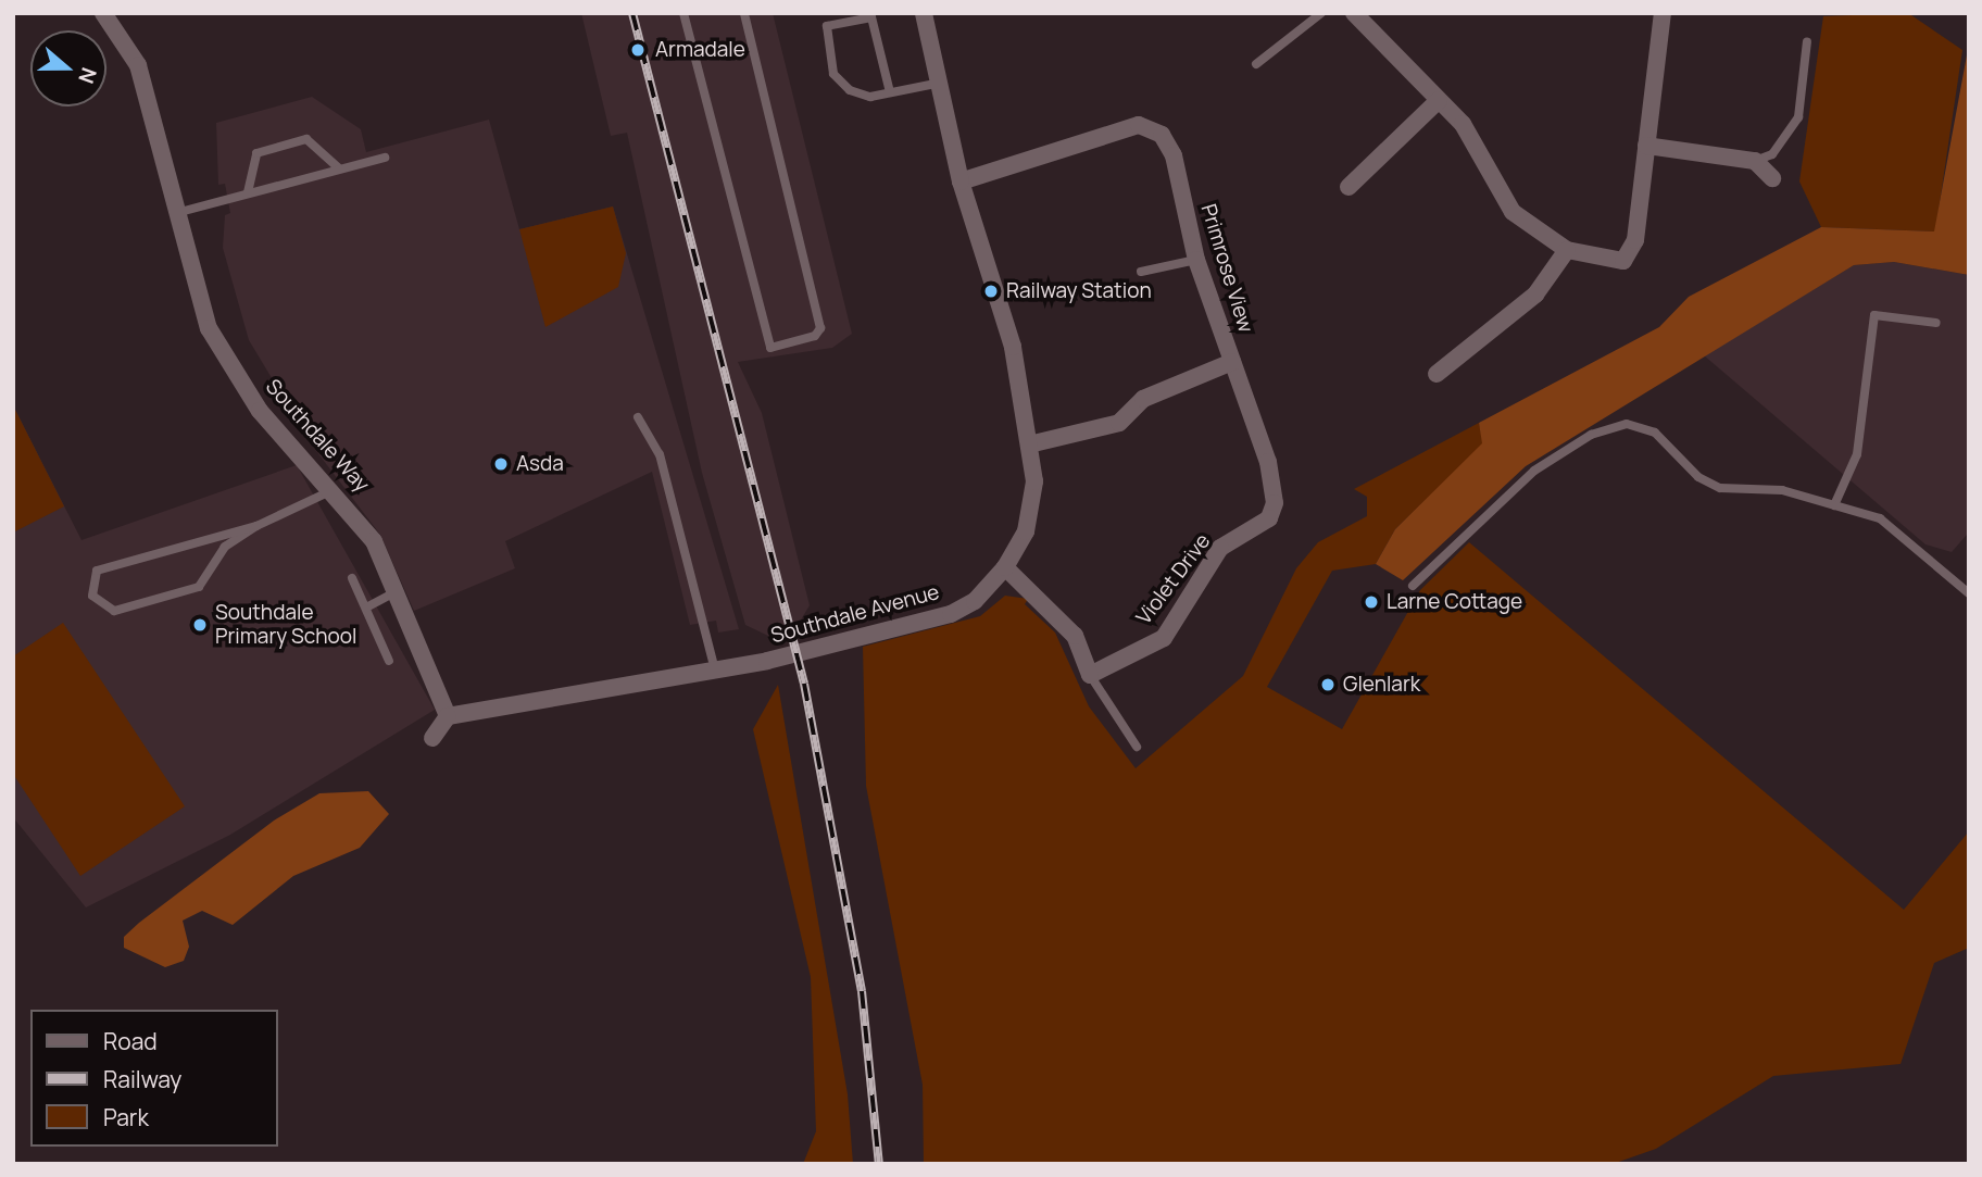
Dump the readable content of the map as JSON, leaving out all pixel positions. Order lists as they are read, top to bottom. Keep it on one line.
{"streets":{"street":["Primrose View","Southdale Way","Violet Drive","Southdale Avenue"]},"crossings":[["Primrose View","Violet Drive"],["Primrose View","Southdale Avenue"],["Southdale Way","Southdale Avenue"]],"places":["Armadale","Railway Station","Asda","Larne Cottage","Southdale Primary School","Glenlark"],"legend":["Road","Railway","Park"],"north":"right"}
